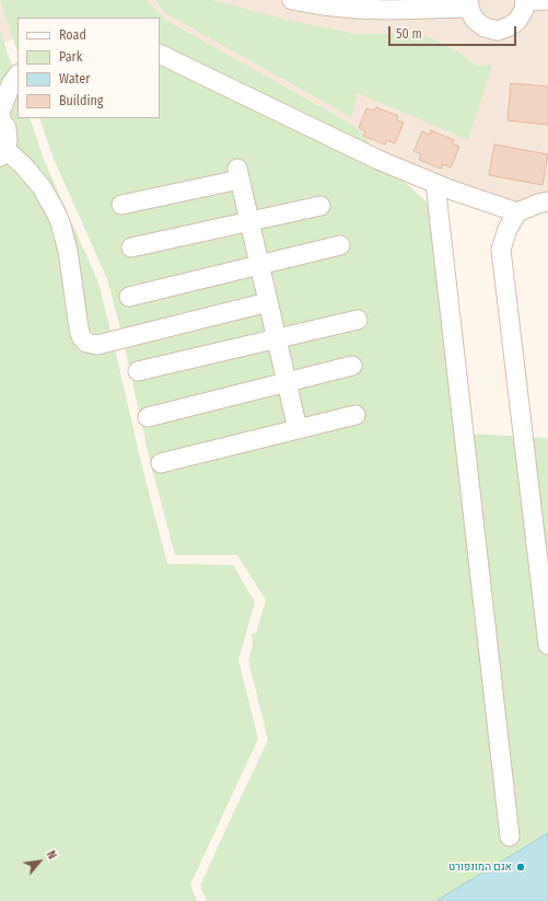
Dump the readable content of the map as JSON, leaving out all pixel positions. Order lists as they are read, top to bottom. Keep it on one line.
{"places":["אגם המונפורט"],"legend":["Road","Park","Water","Building"],"scale_bar":"50 m","north":"top right"}
